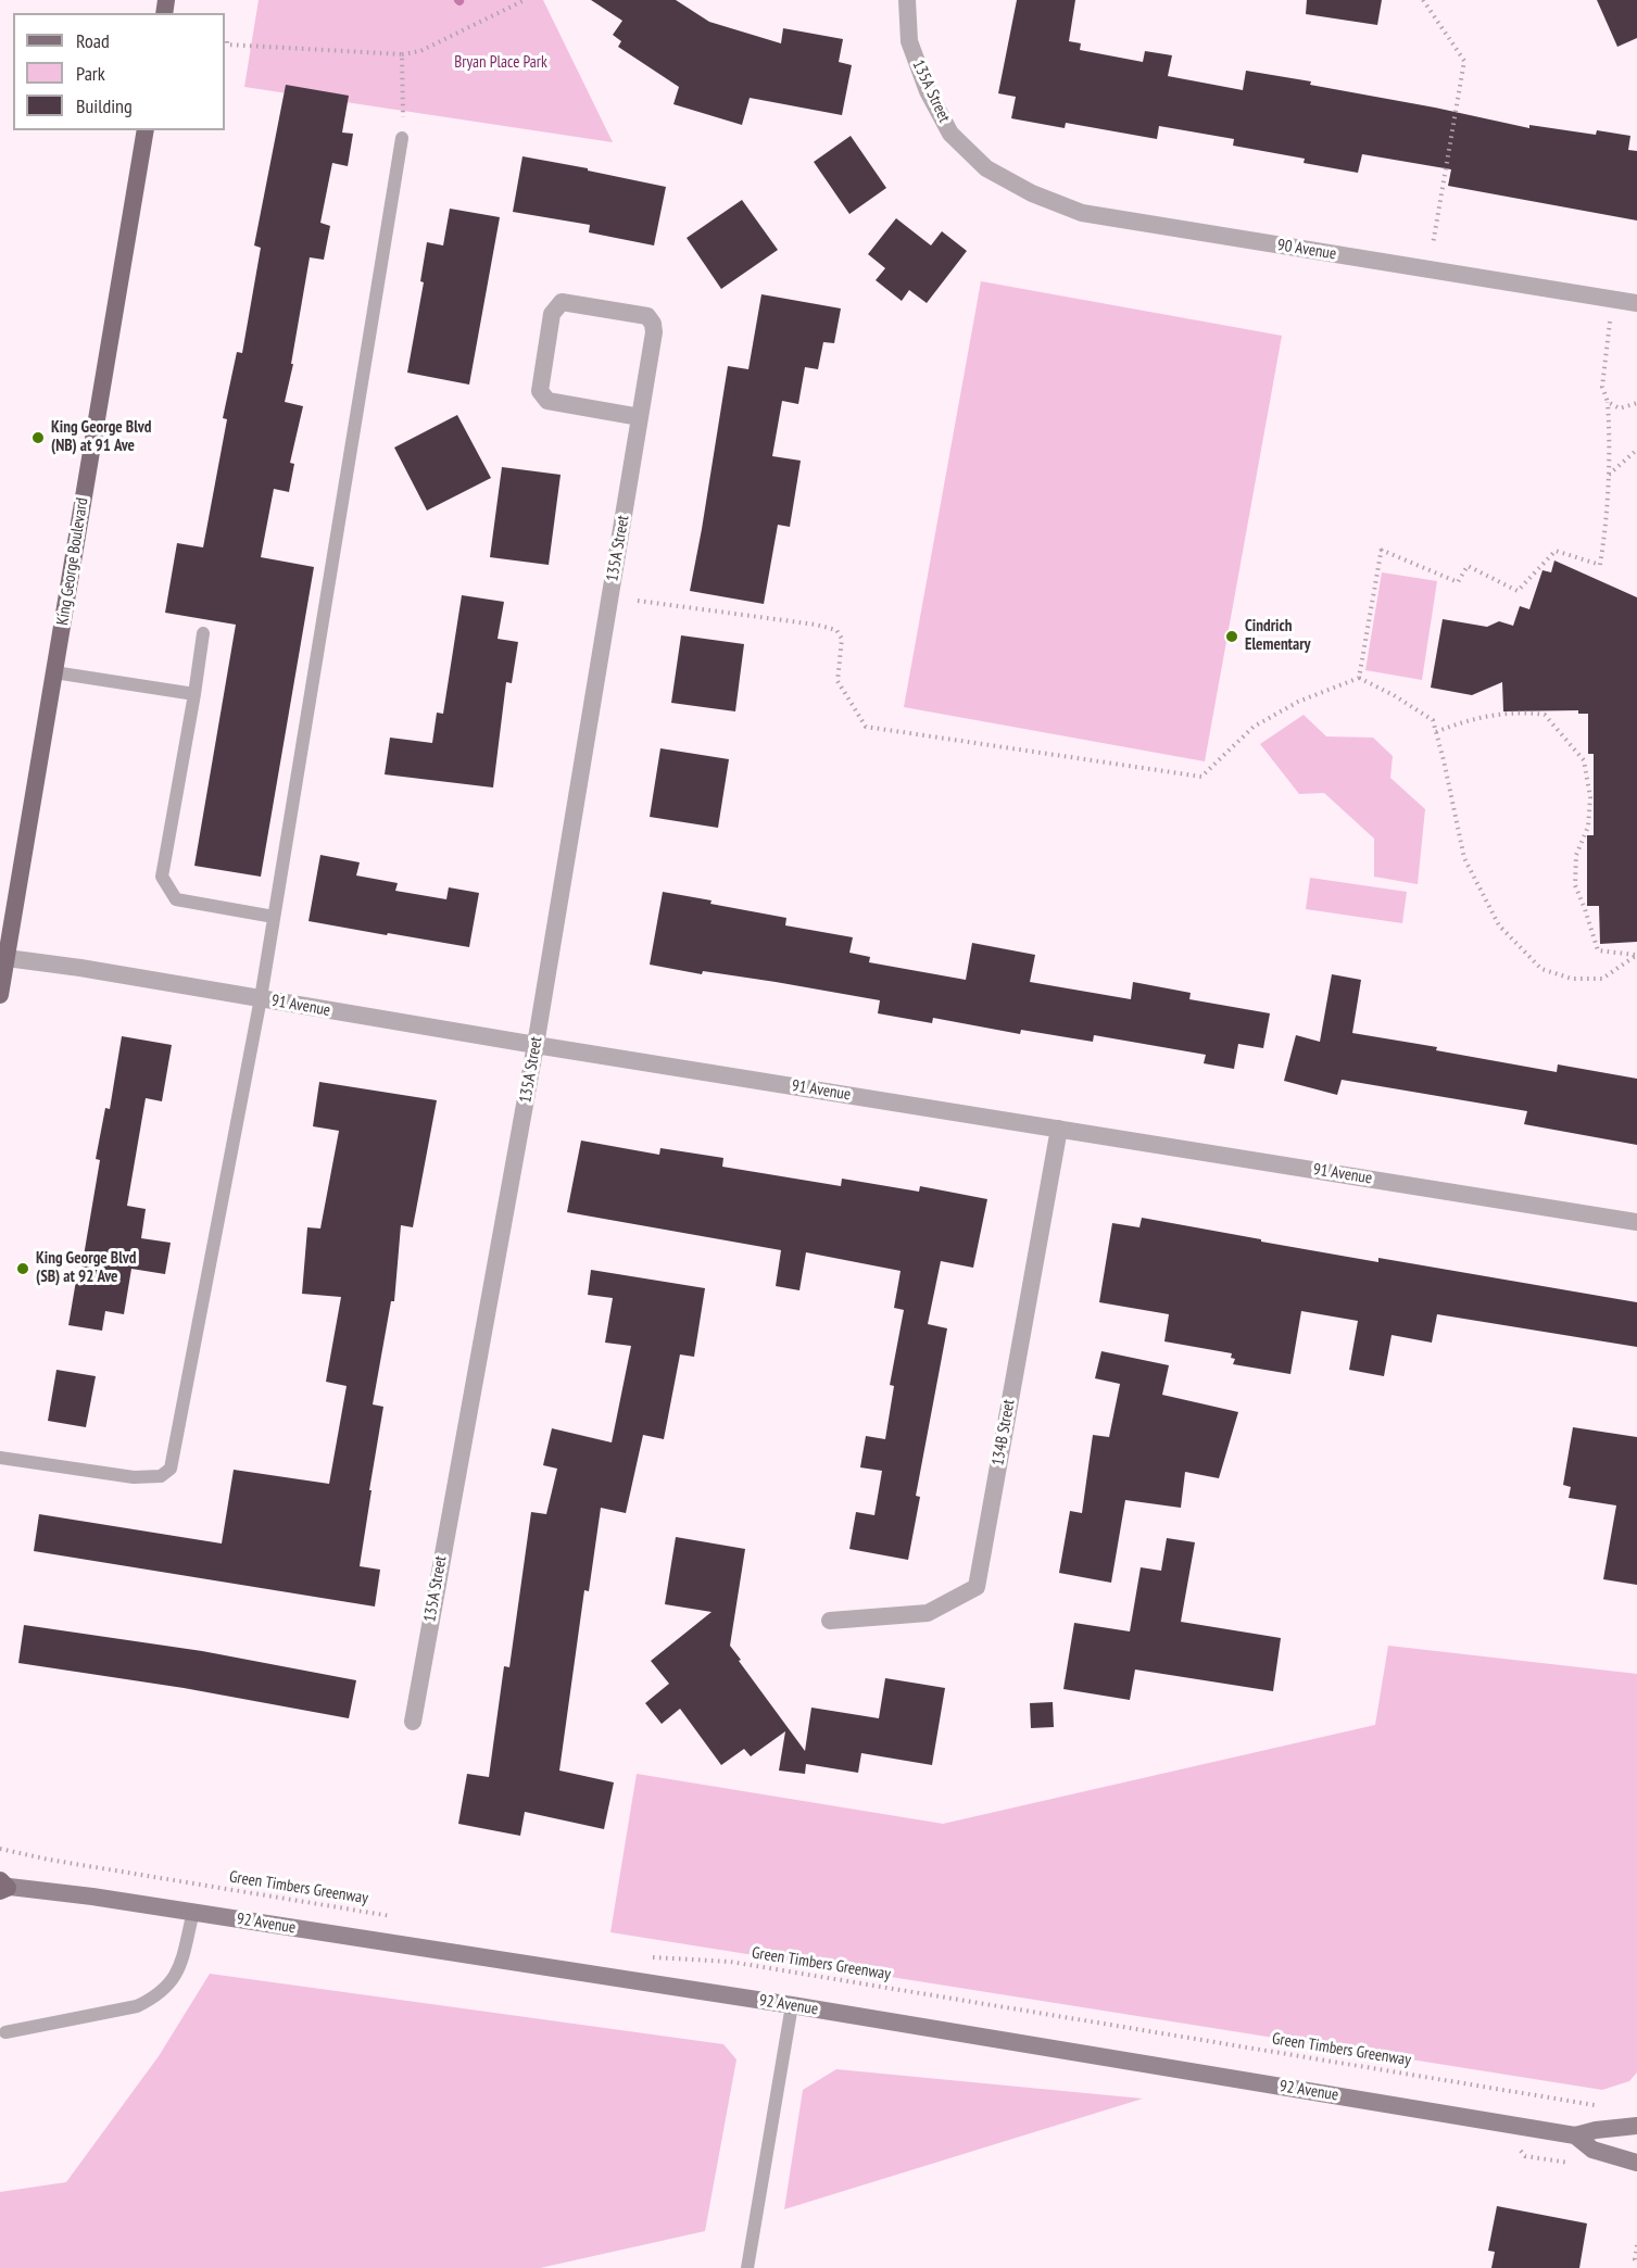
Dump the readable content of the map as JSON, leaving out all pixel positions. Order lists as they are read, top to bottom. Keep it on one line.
{"streets":{"main road":["King George Boulevard","92 Avenue"],"street":["135A Street","90 Avenue","91 Avenue","134B Street"],"path":["Green Timbers Greenway"]},"crossings":[["135A Street","90 Avenue"],["135A Street","91 Avenue"],["King George Boulevard","91 Avenue"],["91 Avenue","134B Street"]],"parks":["Bryan Place Park"],"places":["King George Blvd (NB) at 91 Ave","Cindrich Elementary","King George Blvd (SB) at 92 Ave"],"legend":["Road","Park","Building"]}
